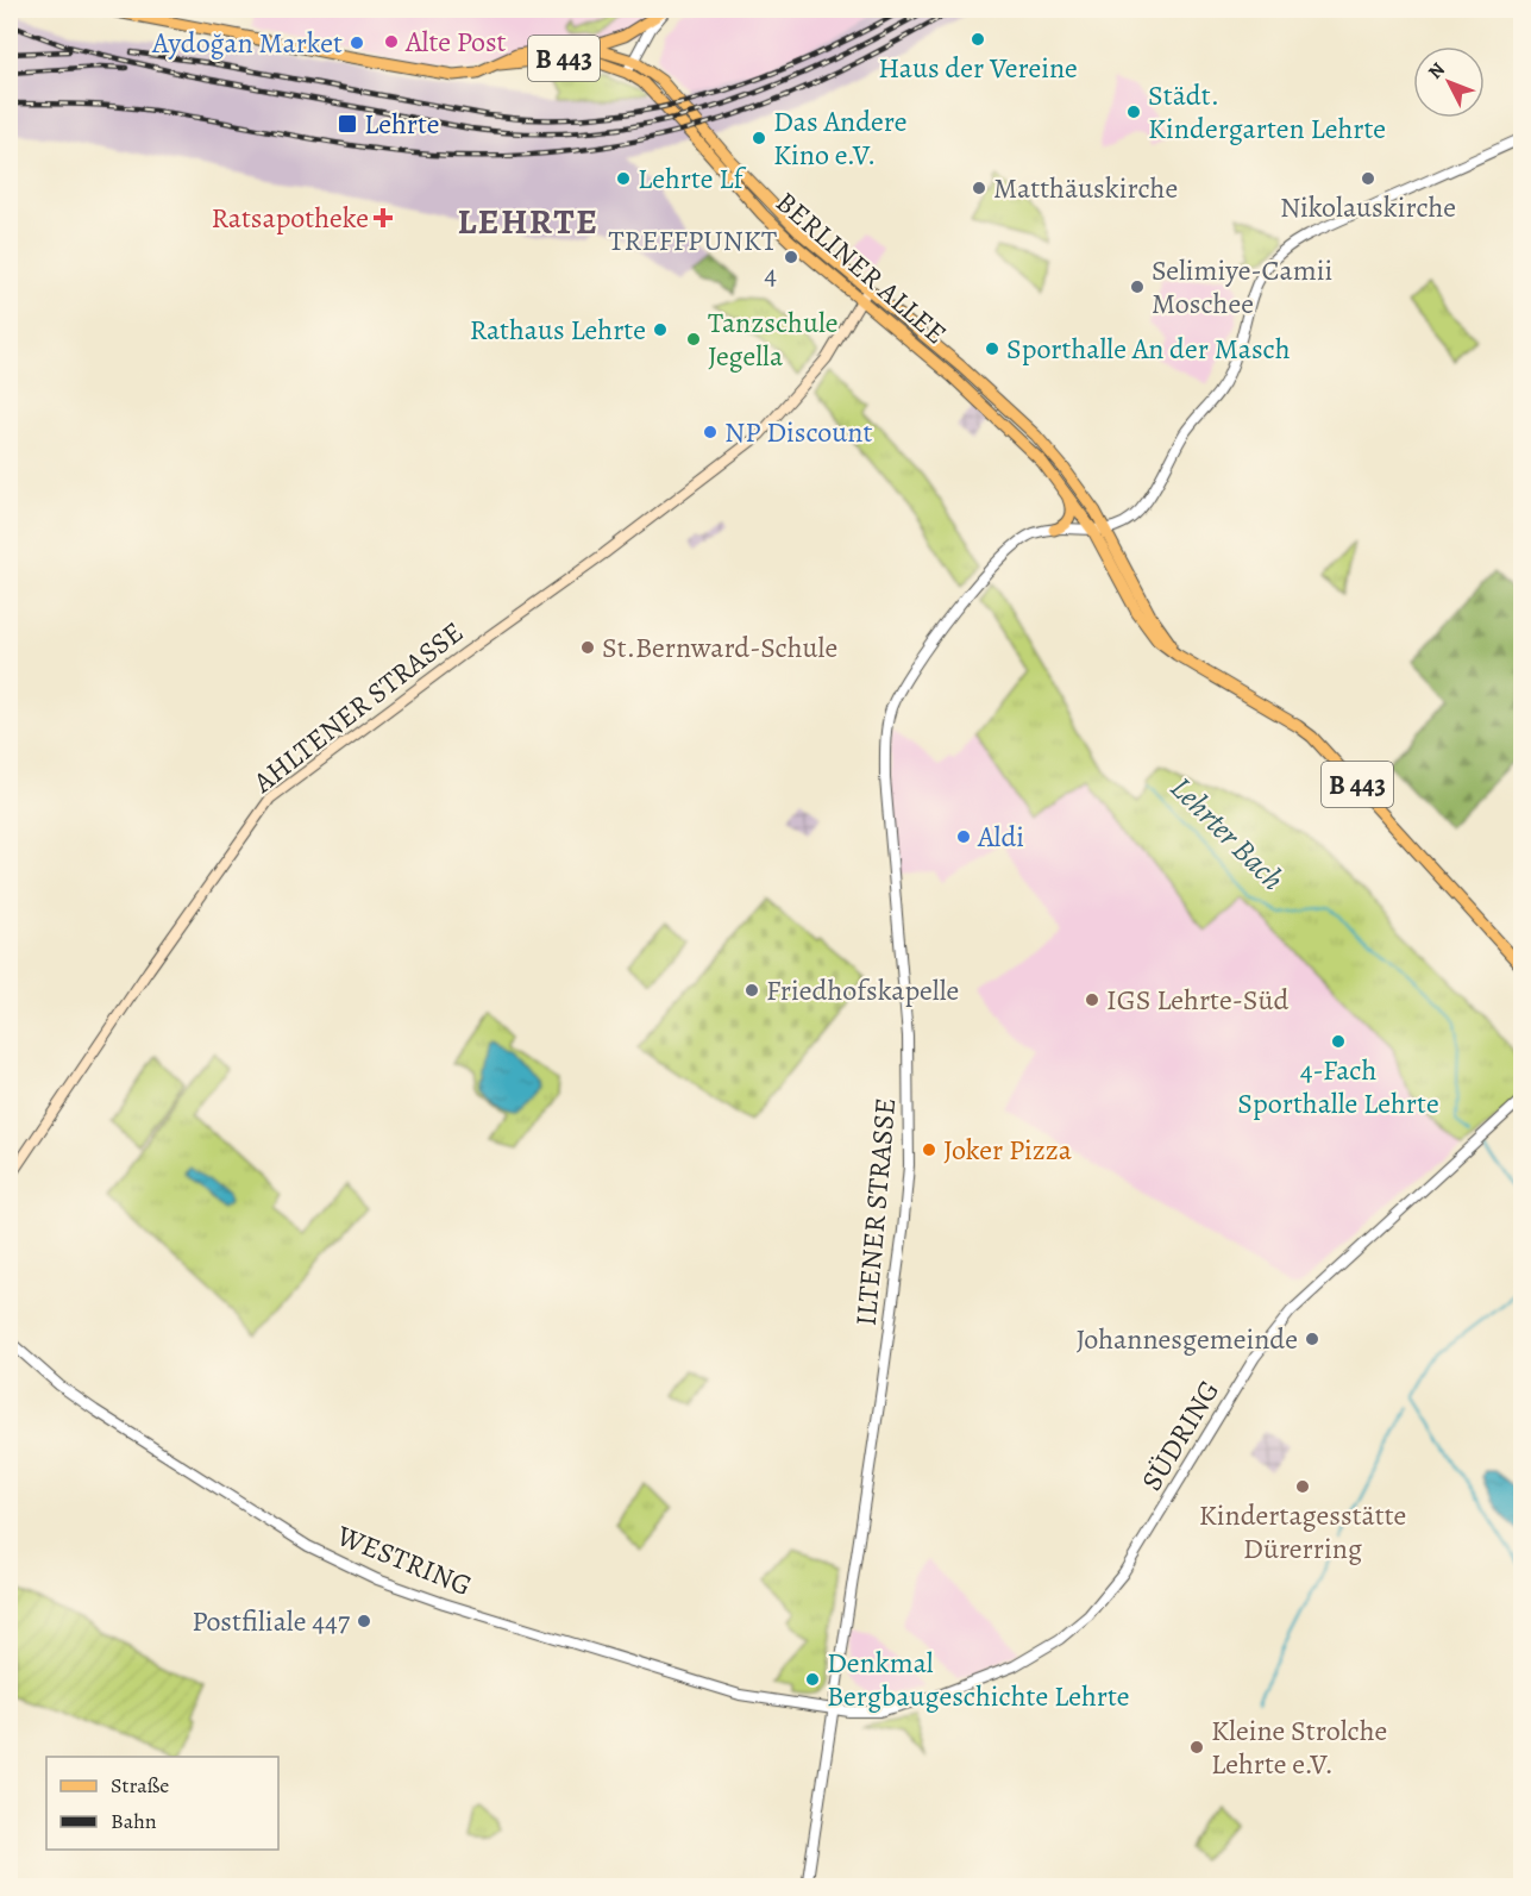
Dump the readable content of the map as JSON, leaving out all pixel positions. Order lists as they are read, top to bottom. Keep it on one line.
{"streets":{"main road":["B 443","BERLINER ALLEE","AHLTENER STRASSE"],"street":["ILTENER STRASSE","SÜDRING","WESTRING"]},"crossings":[["B 443","BERLINER ALLEE"],["B 443","ILTENER STRASSE"],["BERLINER ALLEE","AHLTENER STRASSE"],["BERLINER ALLEE","ILTENER STRASSE"],["ILTENER STRASSE","SÜDRING"],["ILTENER STRASSE","WESTRING"],["SÜDRING","WESTRING"]],"districts":["LEHRTE"],"water":["Lehrter Bach"],"places":{"other":["Haus der Vereine","Alte Post","Aydoğan Market","Städt. Kindergarten Lehrte","Das Andere Kino e.V.","Lehrte Lf","Nikolauskirche","Matthäuskirche","TREFFPUNKT 4","Selimiye-Camii Moschee","Rathaus Lehrte","Tanzschule Jegella","Sporthalle An der Masch","NP Discount","St.Bernward-Schule","Aldi","Friedhofskapelle","IGS Lehrte-Süd","4-Fach Sporthalle Lehrte","Joker Pizza","Johannesgemeinde","Kindertagesstätte Dürerring","Postfiliale 447","Denkmal Bergbaugeschichte Lehrte","Kleine Strolche Lehrte e.V."],"transit":["Lehrte"],"health":["Ratsapotheke"]},"legend":["Straße","Bahn"],"north":"top left"}
